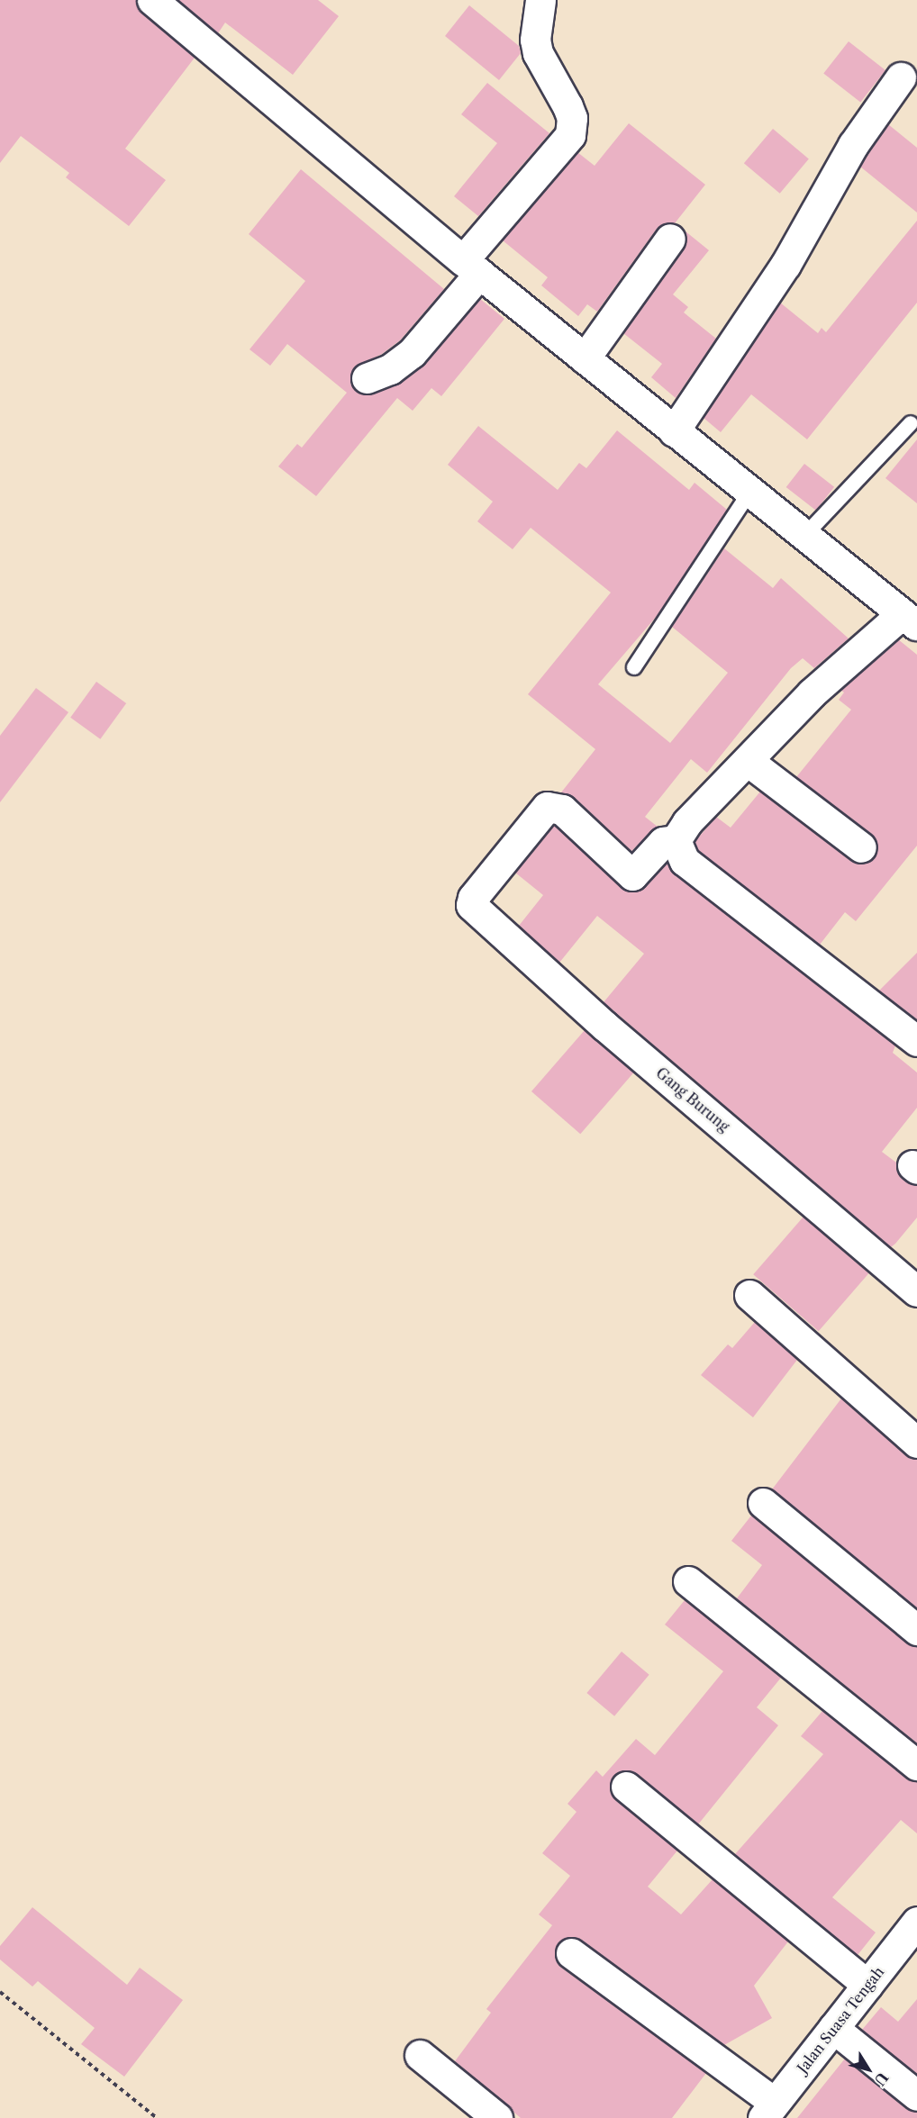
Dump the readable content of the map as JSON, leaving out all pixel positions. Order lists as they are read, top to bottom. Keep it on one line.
{"streets":{"street":["Gang Burung","Jalan Suasa Tengah"]},"north":"bottom right"}
